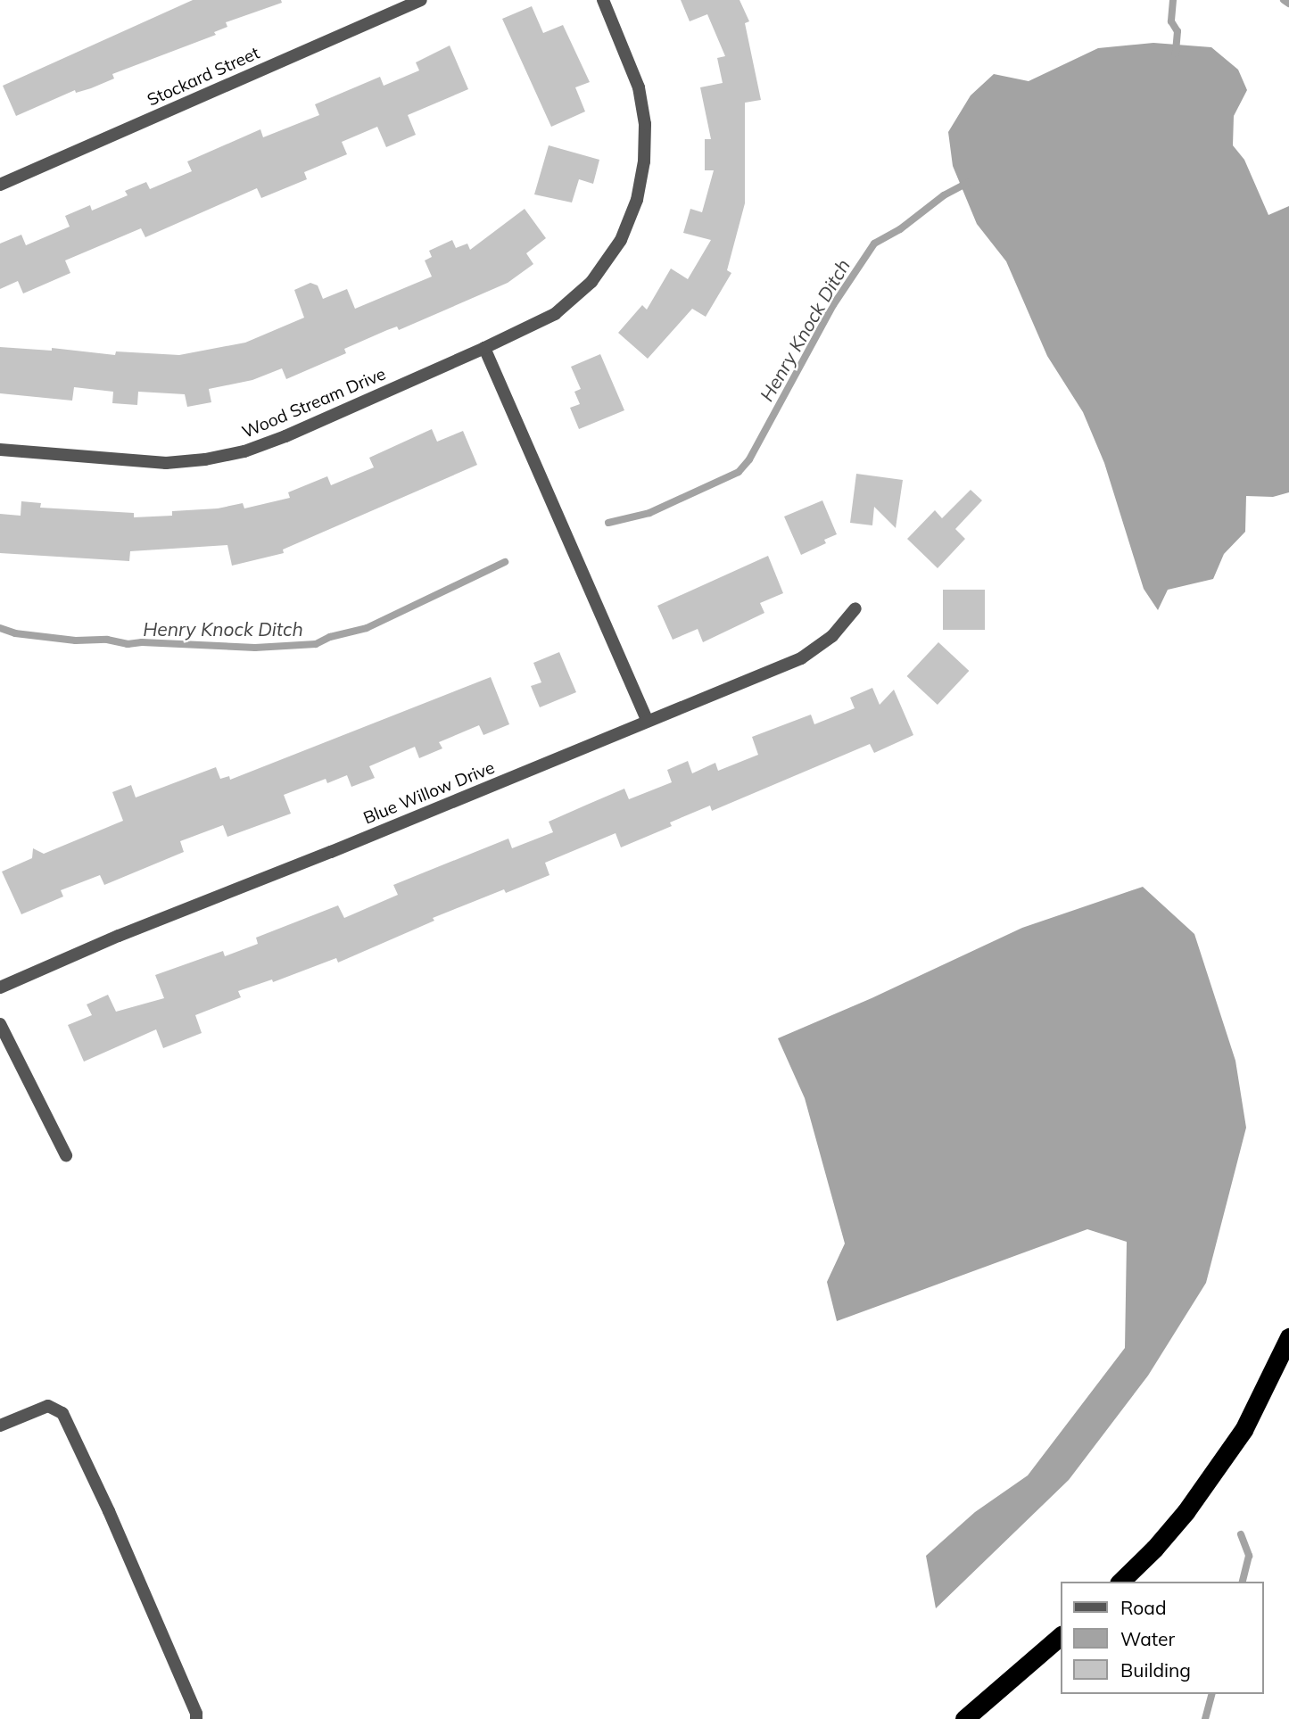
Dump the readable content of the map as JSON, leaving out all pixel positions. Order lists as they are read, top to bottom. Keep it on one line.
{"streets":{"street":["Stockard Street","Wood Stream Drive","Blue Willow Drive"]},"water":["Henry Knock Ditch"],"legend":["Road","Water","Building"]}
